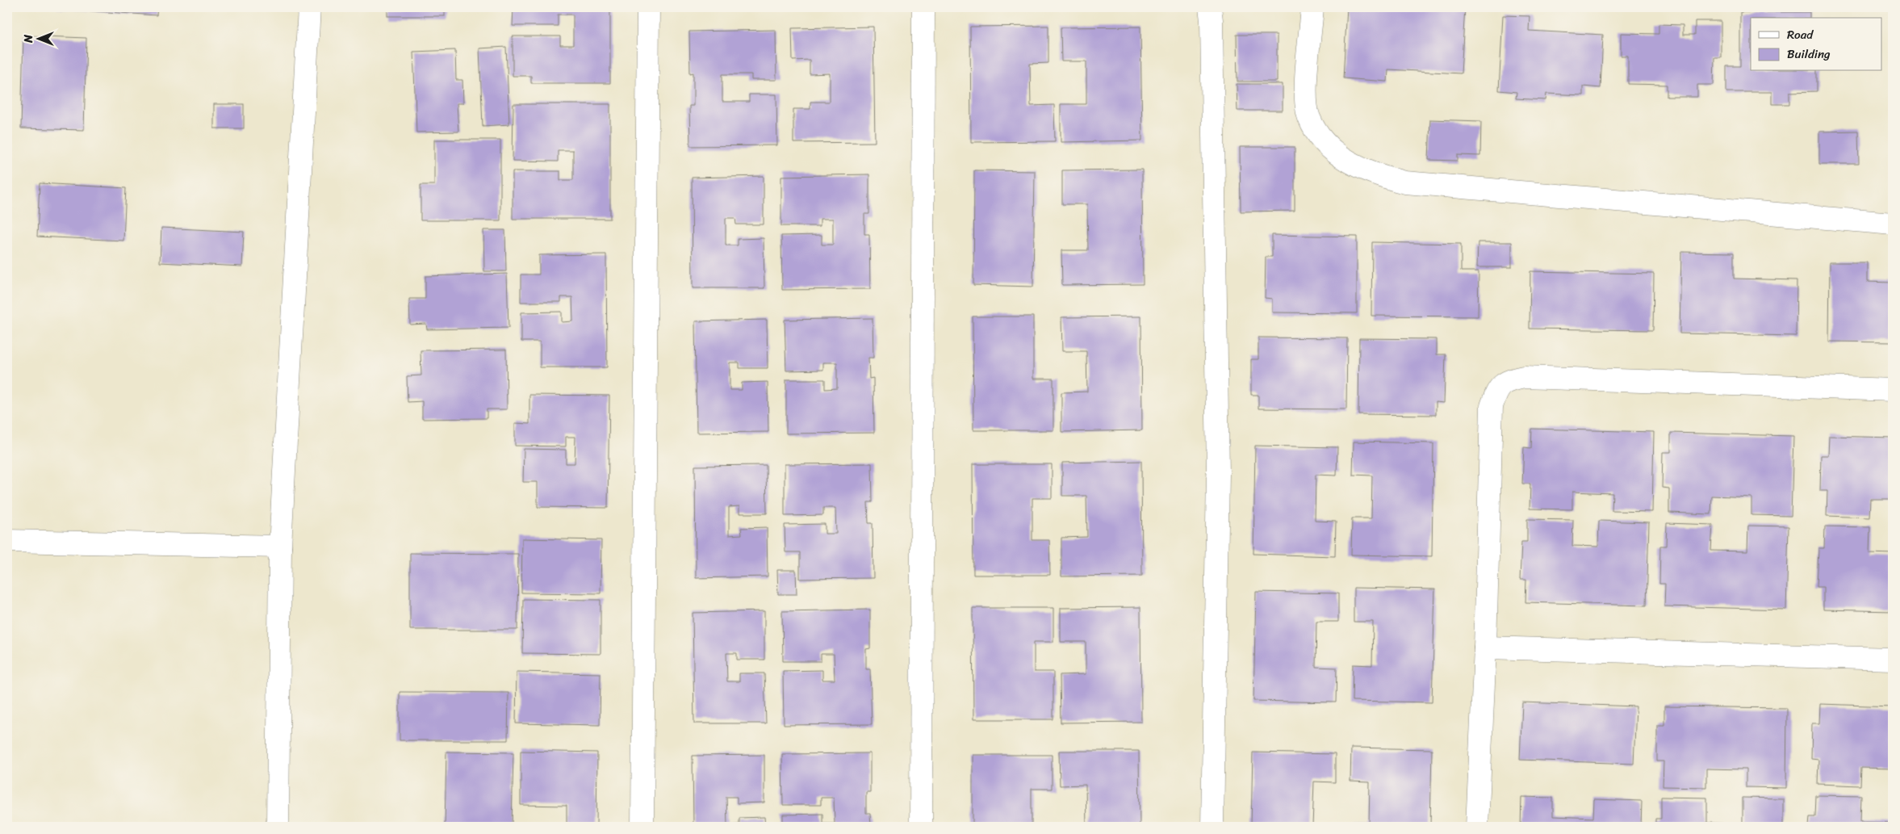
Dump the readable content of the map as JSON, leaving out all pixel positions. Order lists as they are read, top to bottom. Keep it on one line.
{"legend":["Road","Building"],"north":"left"}
